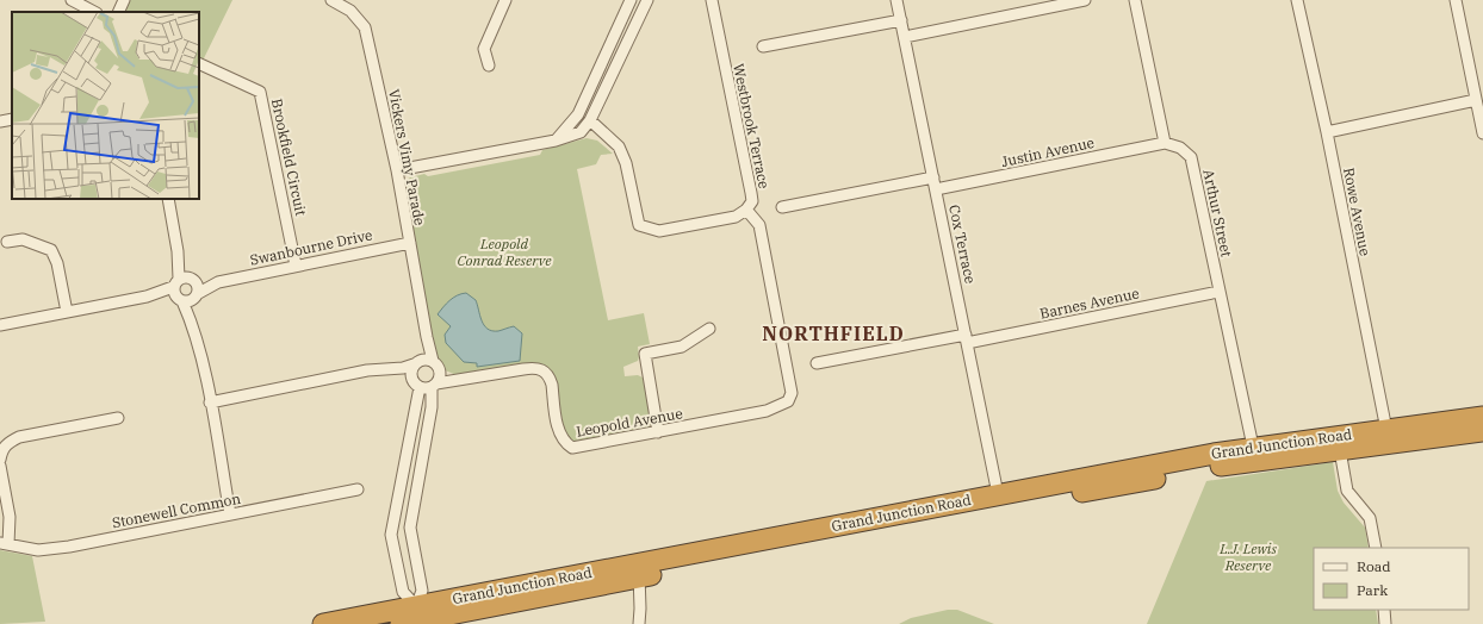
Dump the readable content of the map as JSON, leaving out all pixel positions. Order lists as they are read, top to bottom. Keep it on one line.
{"streets":{"highway":["Grand Junction Road"],"street":["Westbrook Terrace","Justin Avenue","Brookfield Circuit","Vickers Vimy Parade","Rowe Avenue","Arthur Street","Cox Terrace","Swanbourne Drive","Barnes Avenue","Leopold Avenue","Stonewell Common"]},"crossings":[["Westbrook Terrace","Leopold Avenue"],["Justin Avenue","Arthur Street"],["Justin Avenue","Cox Terrace"],["Brookfield Circuit","Swanbourne Drive"],["Vickers Vimy Parade","Swanbourne Drive"],["Vickers Vimy Parade","Leopold Avenue"],["Rowe Avenue","Grand Junction Road"],["Arthur Street","Barnes Avenue"],["Arthur Street","Grand Junction Road"],["Cox Terrace","Barnes Avenue"],["Cox Terrace","Grand Junction Road"]],"districts":["NORTHFIELD"],"parks":["Leopold Conrad Reserve","L.J. Lewis Reserve"],"legend":["Road","Park"]}
